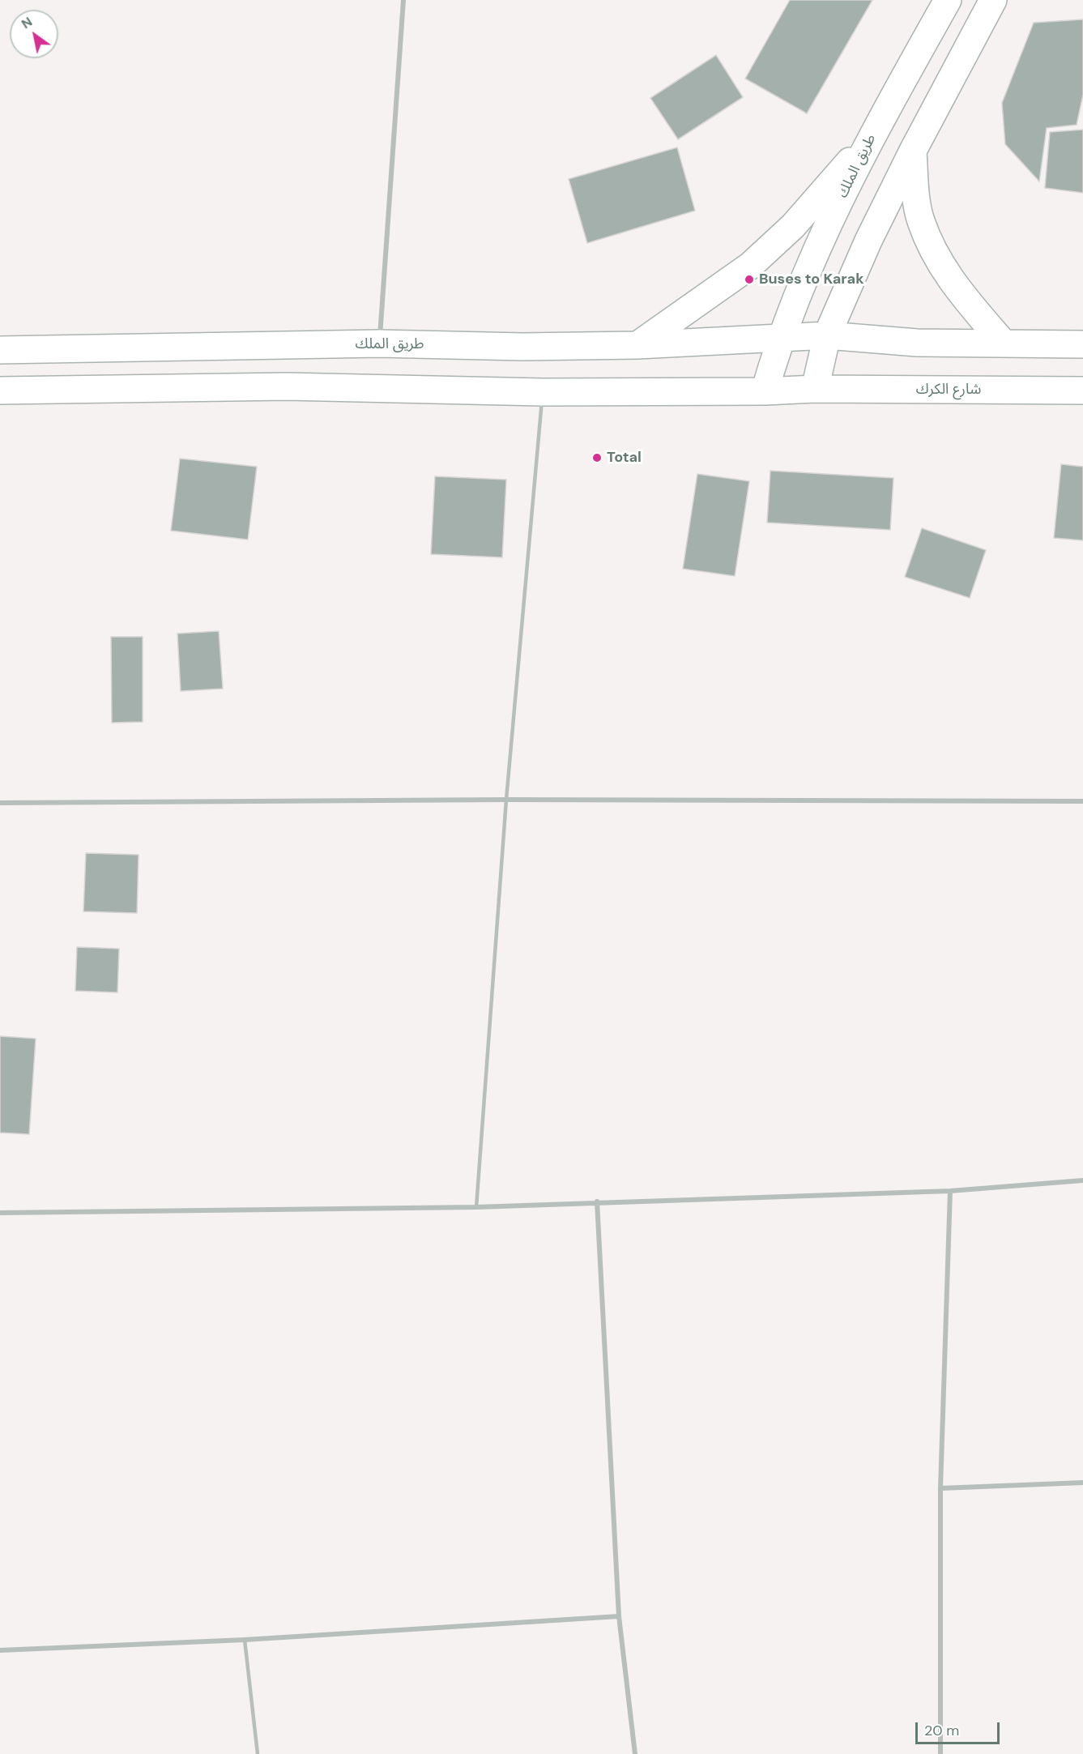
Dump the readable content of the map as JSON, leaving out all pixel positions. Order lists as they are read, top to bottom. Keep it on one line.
{"streets":{"main road":["طريق الملك","شارع الكرك"]},"places":["Buses to Karak","Total"],"scale_bar":"20 m","north":"top left"}
